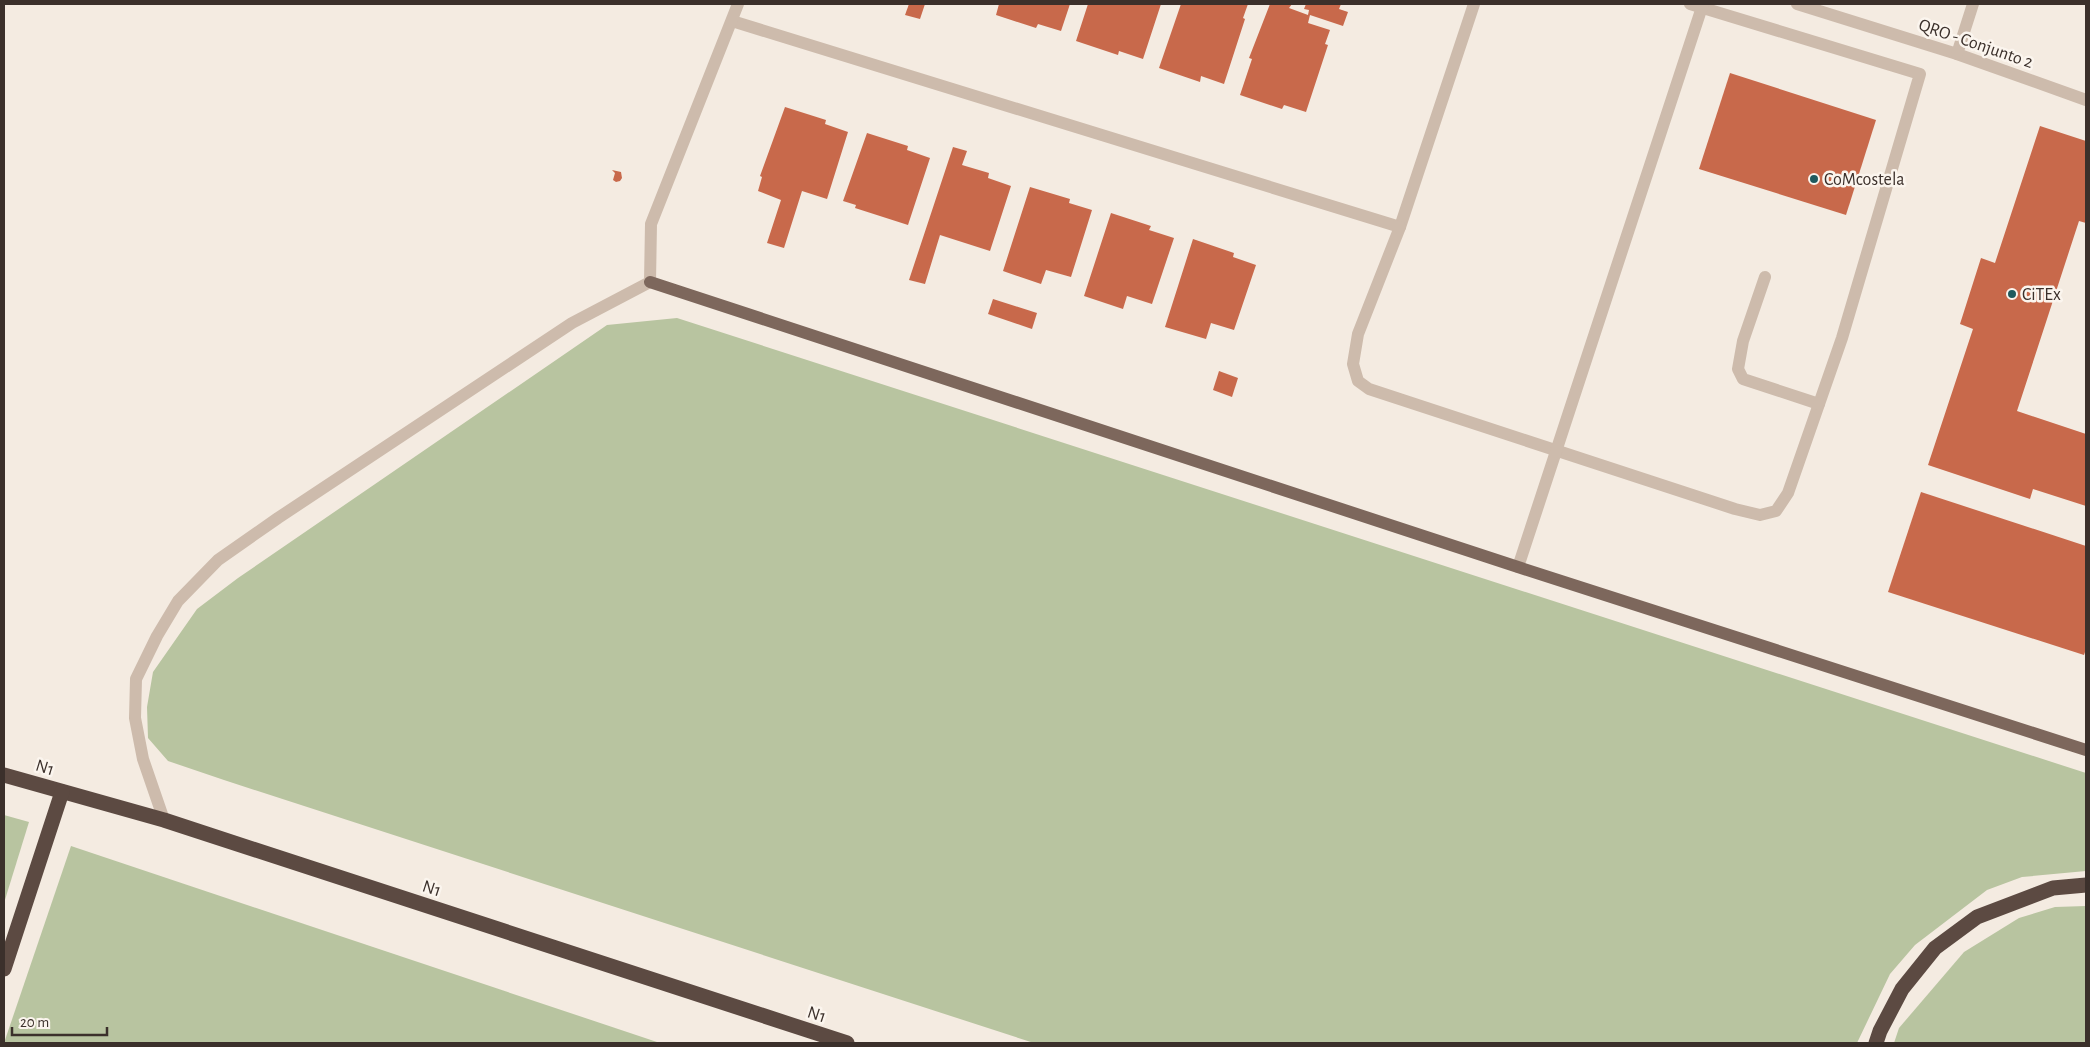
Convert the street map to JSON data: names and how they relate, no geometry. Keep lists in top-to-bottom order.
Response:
{
  "streets": {
    "highway": ["N1"],
    "street": ["QRO - Conjunto 2"]
  },
  "places": ["CoMcostela", "CiTEx"],
  "scale_bar": "20 m"
}
